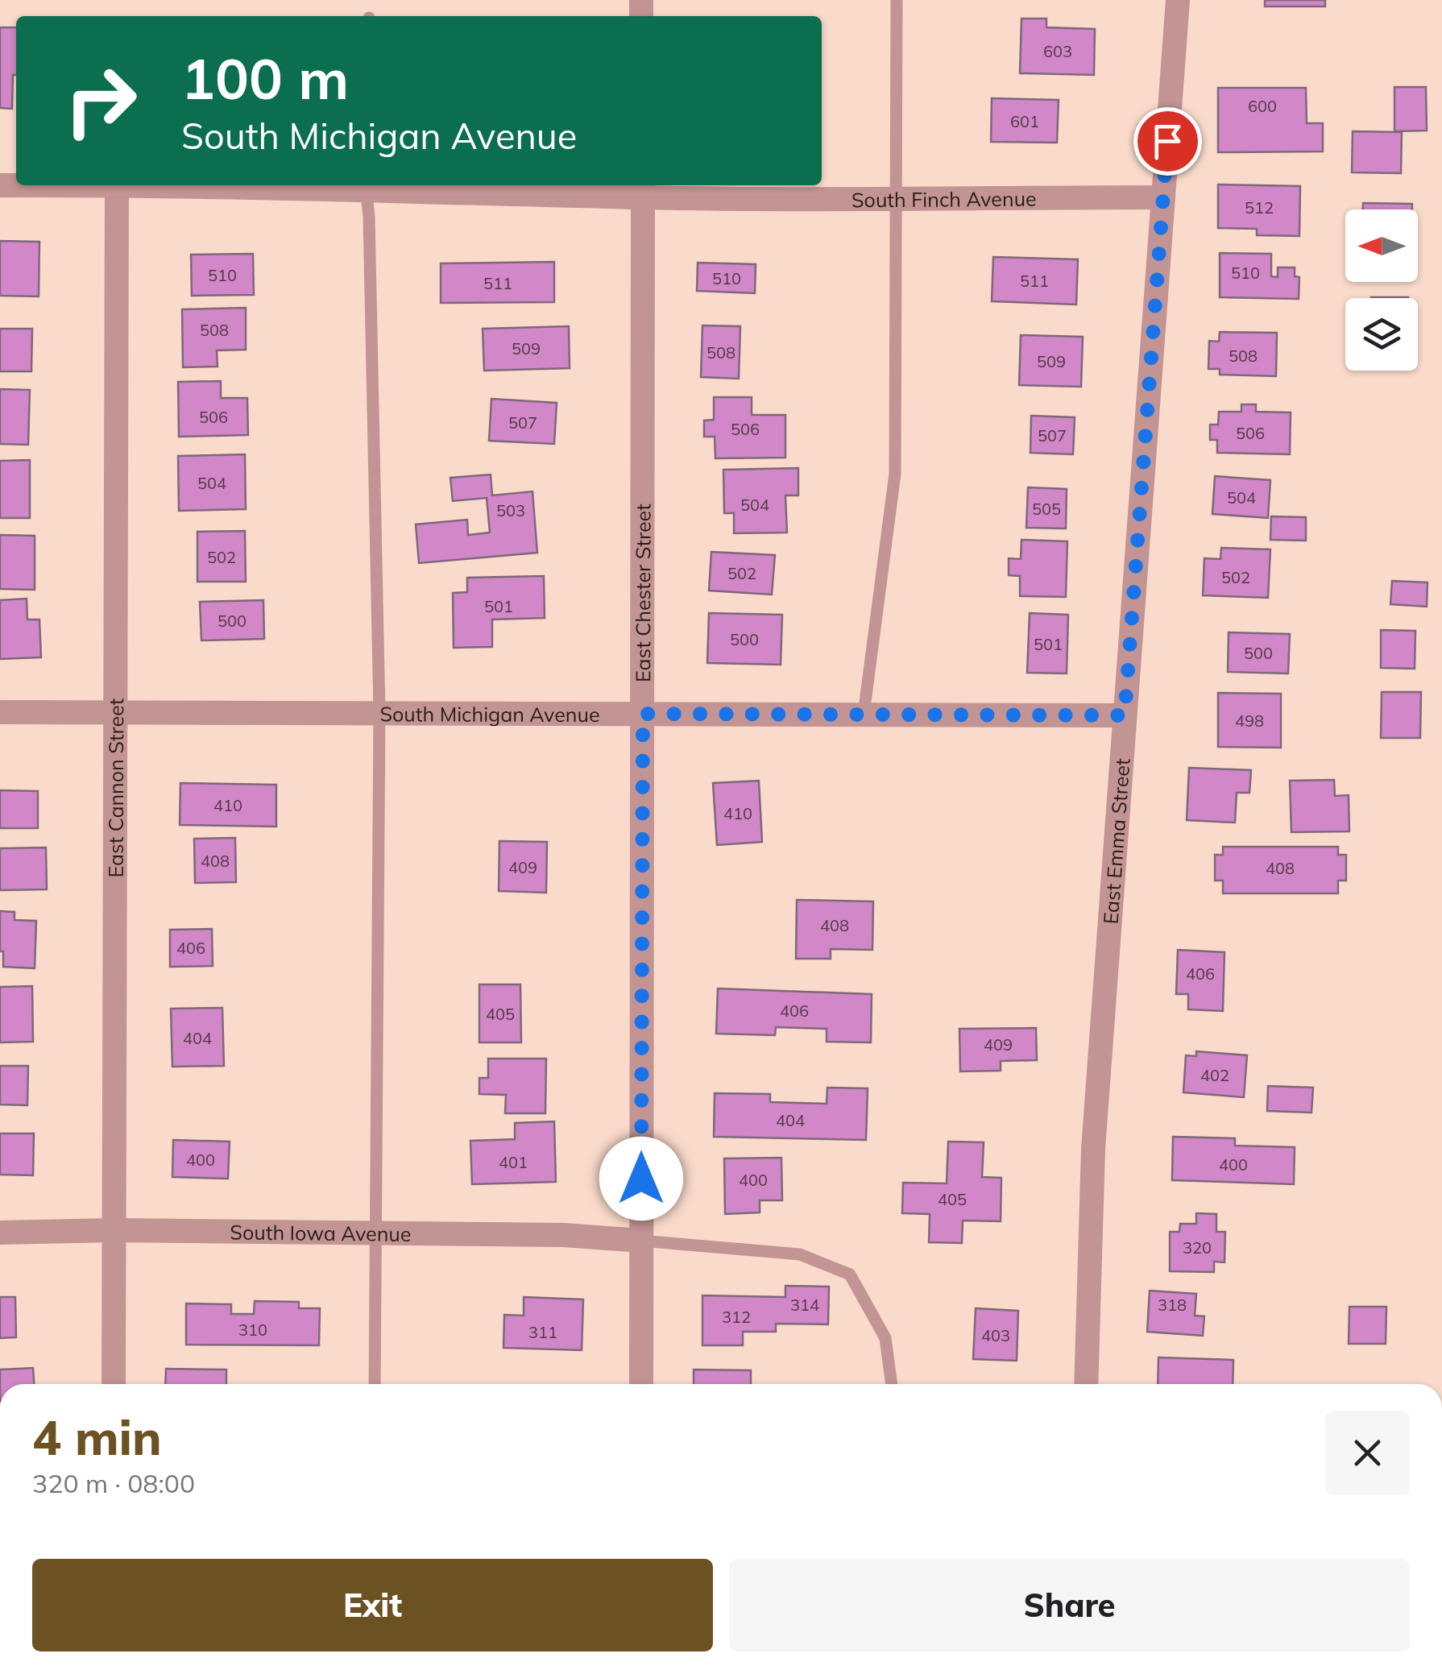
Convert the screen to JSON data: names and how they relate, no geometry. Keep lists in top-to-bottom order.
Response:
{
  "streets": {
    "street": [
      "South Finch Avenue",
      "East Chester Street",
      "South Michigan Avenue",
      "East Cannon Street",
      "East Emma Street",
      "South Iowa Avenue"
    ]
  },
  "crossings": [
    ["South Finch Avenue", "East Chester Street"],
    ["South Finch Avenue", "East Cannon Street"],
    ["South Finch Avenue", "East Emma Street"],
    ["East Chester Street", "South Michigan Avenue"],
    ["East Chester Street", "South Iowa Avenue"],
    ["South Michigan Avenue", "East Cannon Street"],
    ["South Michigan Avenue", "East Emma Street"],
    ["East Cannon Street", "South Iowa Avenue"]
  ],
  "house_numbers": [
    "603",
    "600",
    "601",
    "512",
    "510",
    "510",
    "510",
    "511",
    "511",
    "508",
    "509",
    "508",
    "508",
    "509",
    "506",
    "507",
    "506",
    "506",
    "507",
    "504",
    "504",
    "504",
    "505",
    "503",
    "502",
    "502",
    "502",
    "501",
    "500",
    "500",
    "501",
    "500",
    "498",
    "410",
    "410",
    "408",
    "409",
    "408",
    "408",
    "406",
    "406",
    "406",
    "405",
    "404",
    "409",
    "402",
    "404",
    "400",
    "401",
    "400",
    "400",
    "405",
    "320",
    "314",
    "318",
    "312",
    "310",
    "311",
    "403"
  ],
  "north": "left",
  "page": {
    "turn": ["100 m", "South Michigan Avenue"],
    "heading": ["4 min", "320 m · 08:00"],
    "buttons": ["Exit", "Share"]
  }
}
